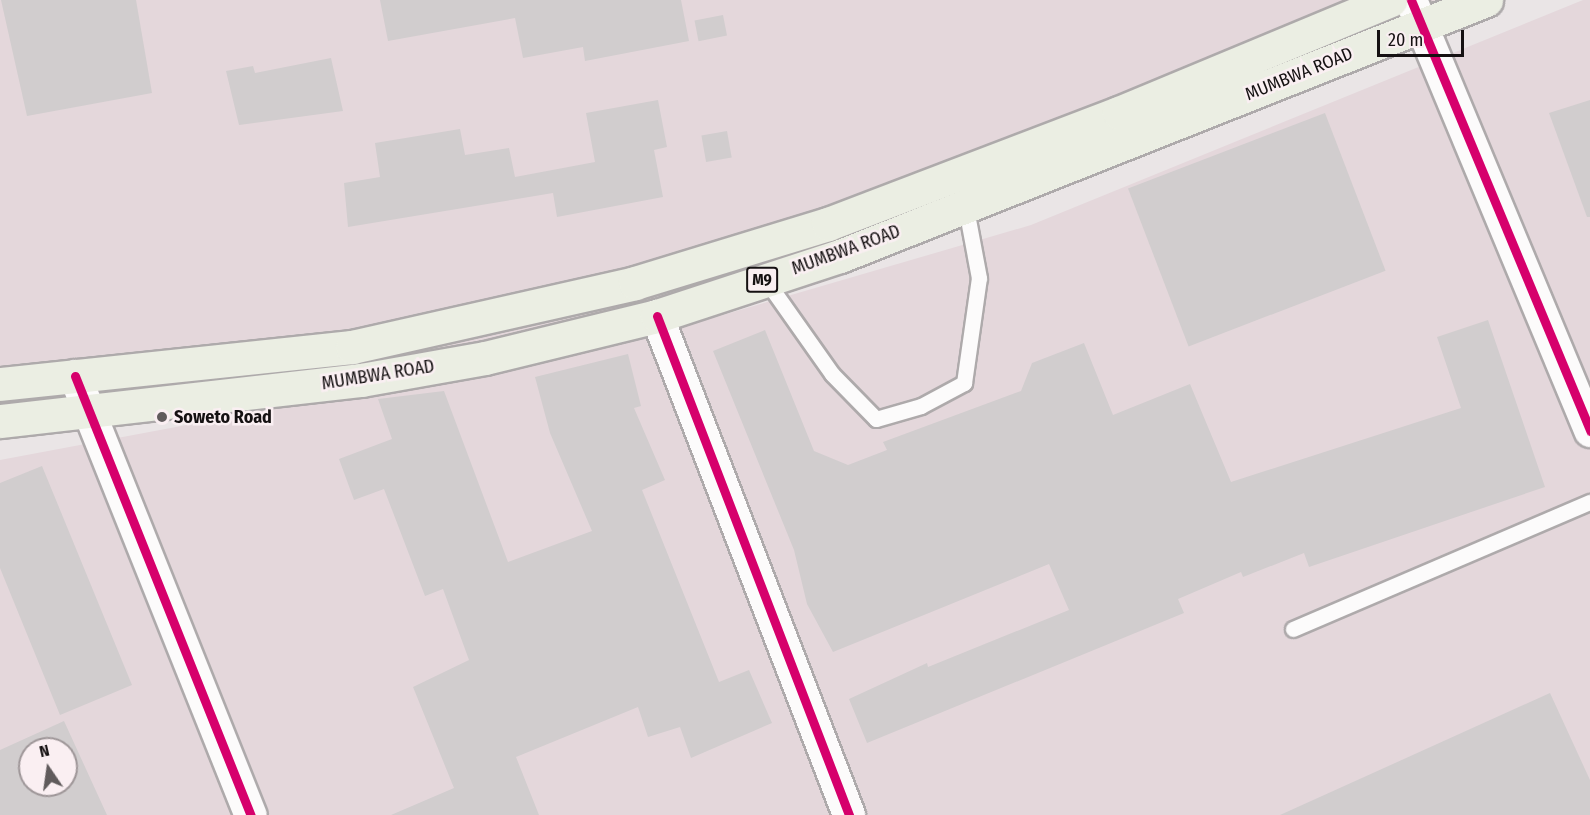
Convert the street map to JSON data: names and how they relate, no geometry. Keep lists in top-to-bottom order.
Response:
{
  "streets": {
    "main road": ["MUMBWA ROAD", "M9"]
  },
  "places": ["Soweto Road"],
  "scale_bar": "20 m",
  "north": "top"
}
